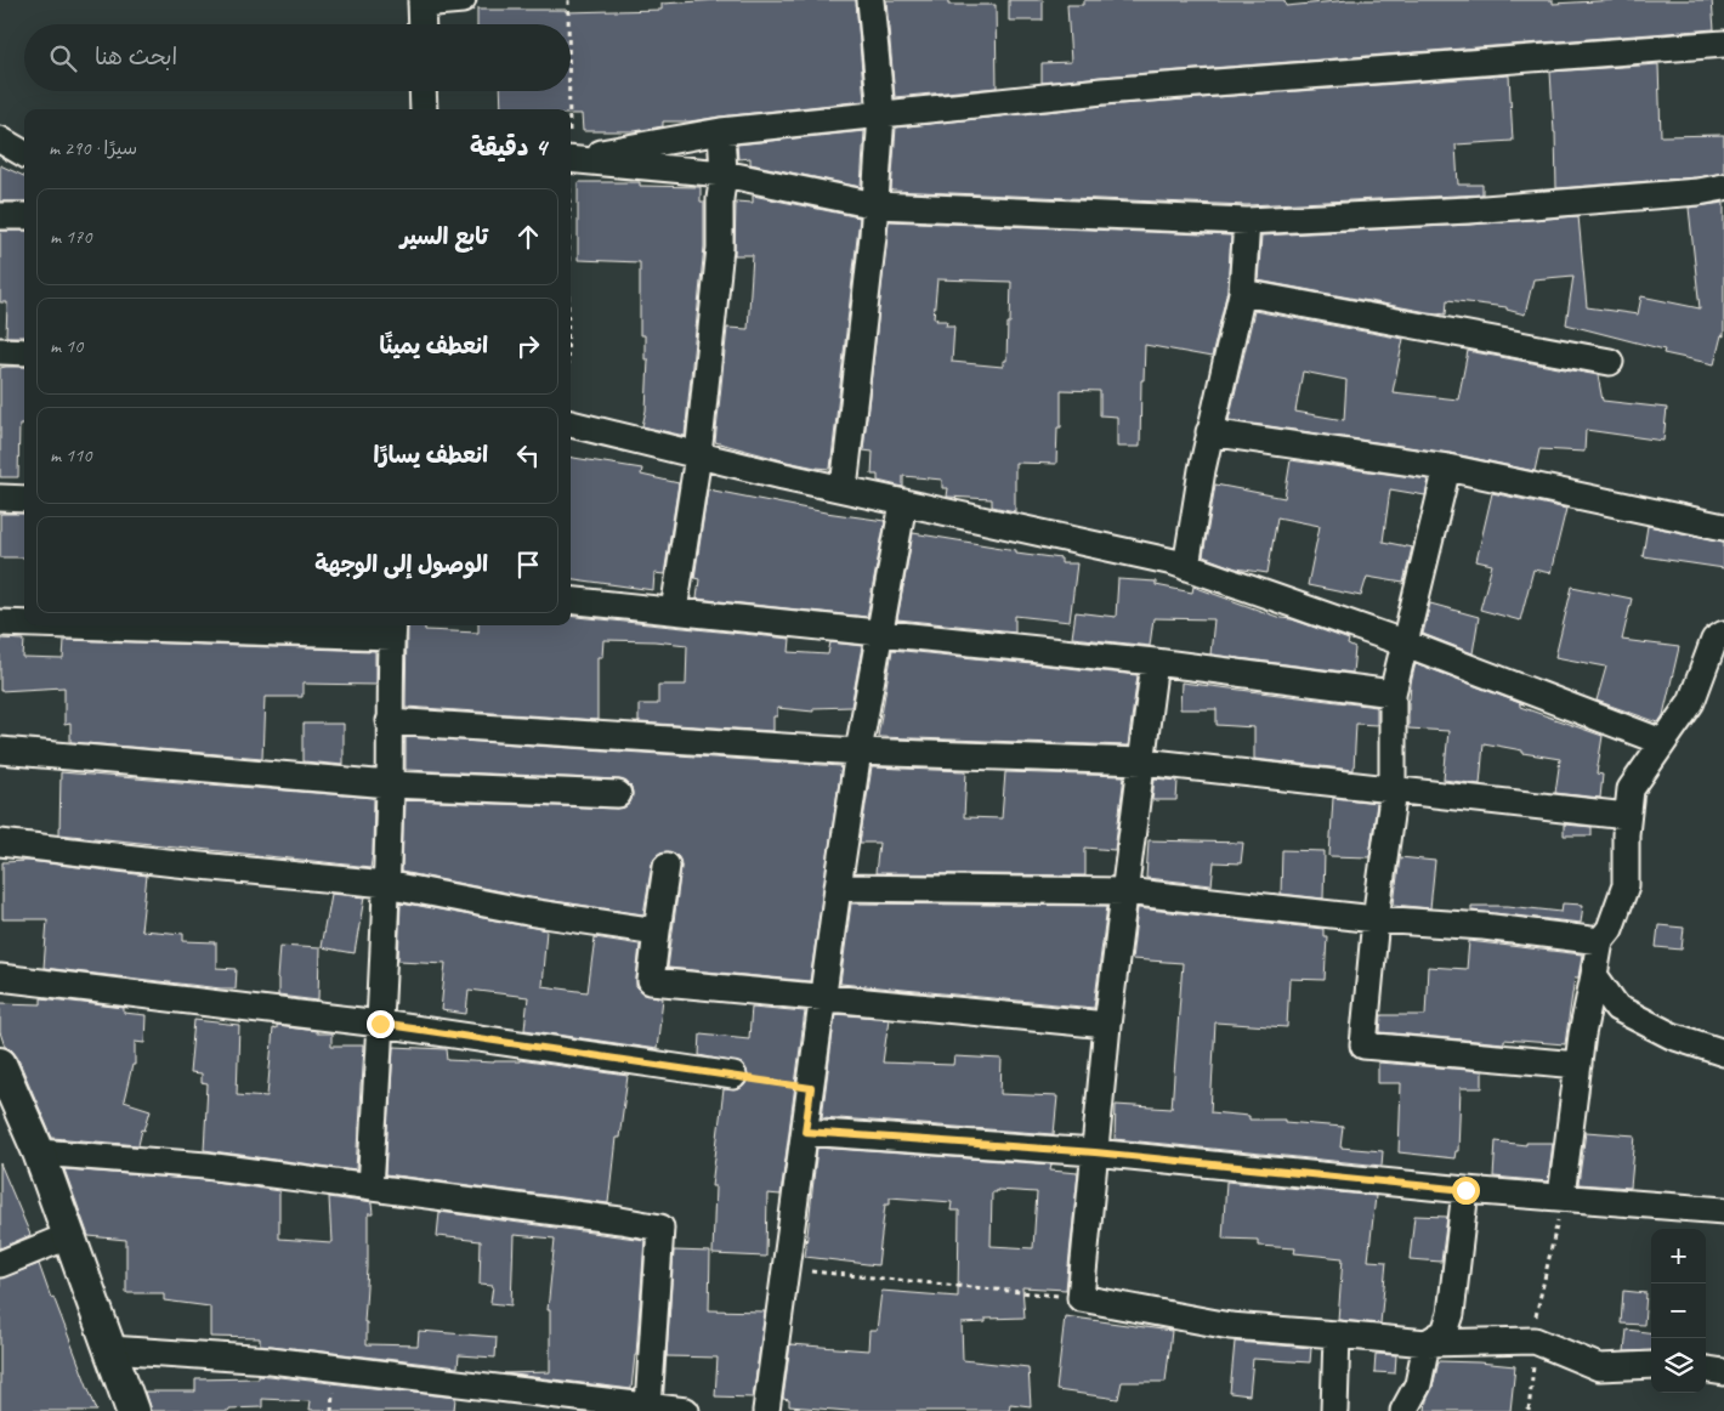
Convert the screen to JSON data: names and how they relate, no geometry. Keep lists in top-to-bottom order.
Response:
{
  "page": {
    "search": "ابحث هنا",
    "heading": ["4 دقيقة", "سيرًا · 290 m"],
    "list": [
      ["تابع السير", "170 m"],
      ["انعطف يمينًا", "10 m"],
      ["انعطف يسارًا", "110 m"],
      "الوصول إلى الوجهة"
    ],
    "map_buttons": ["+", "−"]
  }
}
